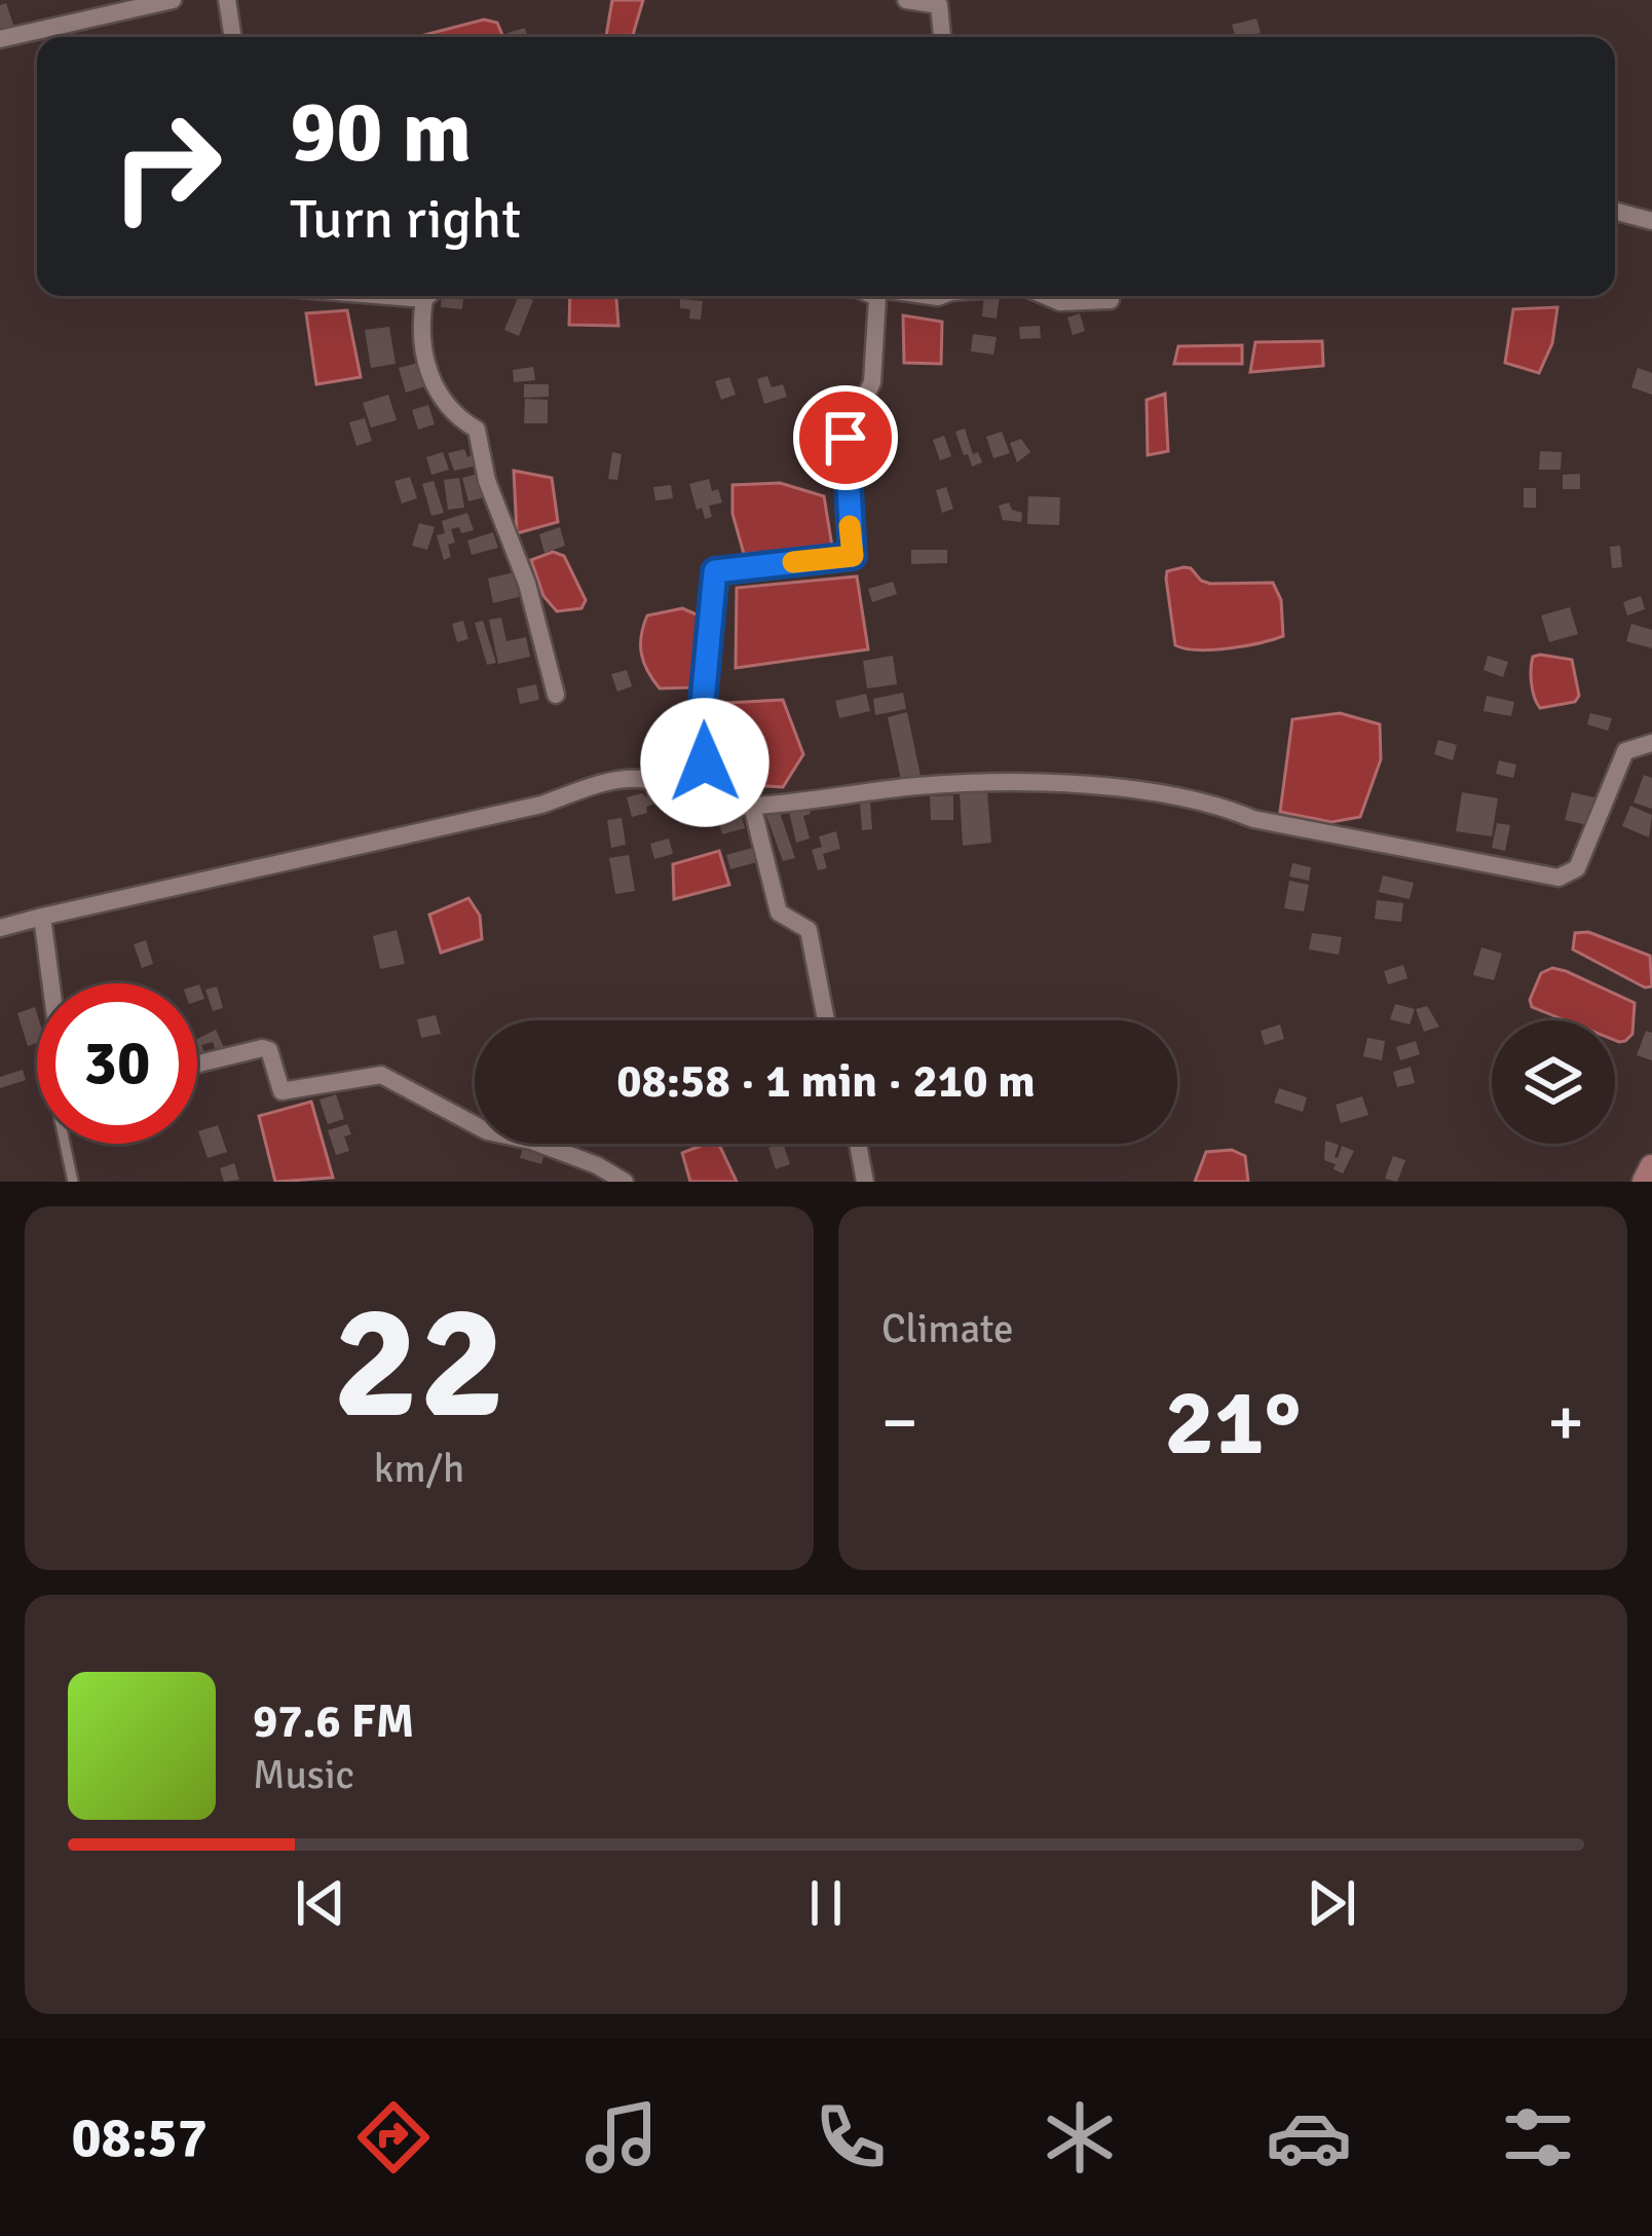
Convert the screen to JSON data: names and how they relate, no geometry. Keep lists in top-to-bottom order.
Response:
{
  "page": {
    "turn": ["90 m", "Turn right"],
    "limit": "30",
    "trip": "08:58 · 1 min · 210 m",
    "tile": [
      ["22", "km/h"],
      "Climate"
    ],
    "heat": ["−", "21°", "+"],
    "song": ["97.6 FM", "Music"],
    "tabs": "08:57"
  }
}
